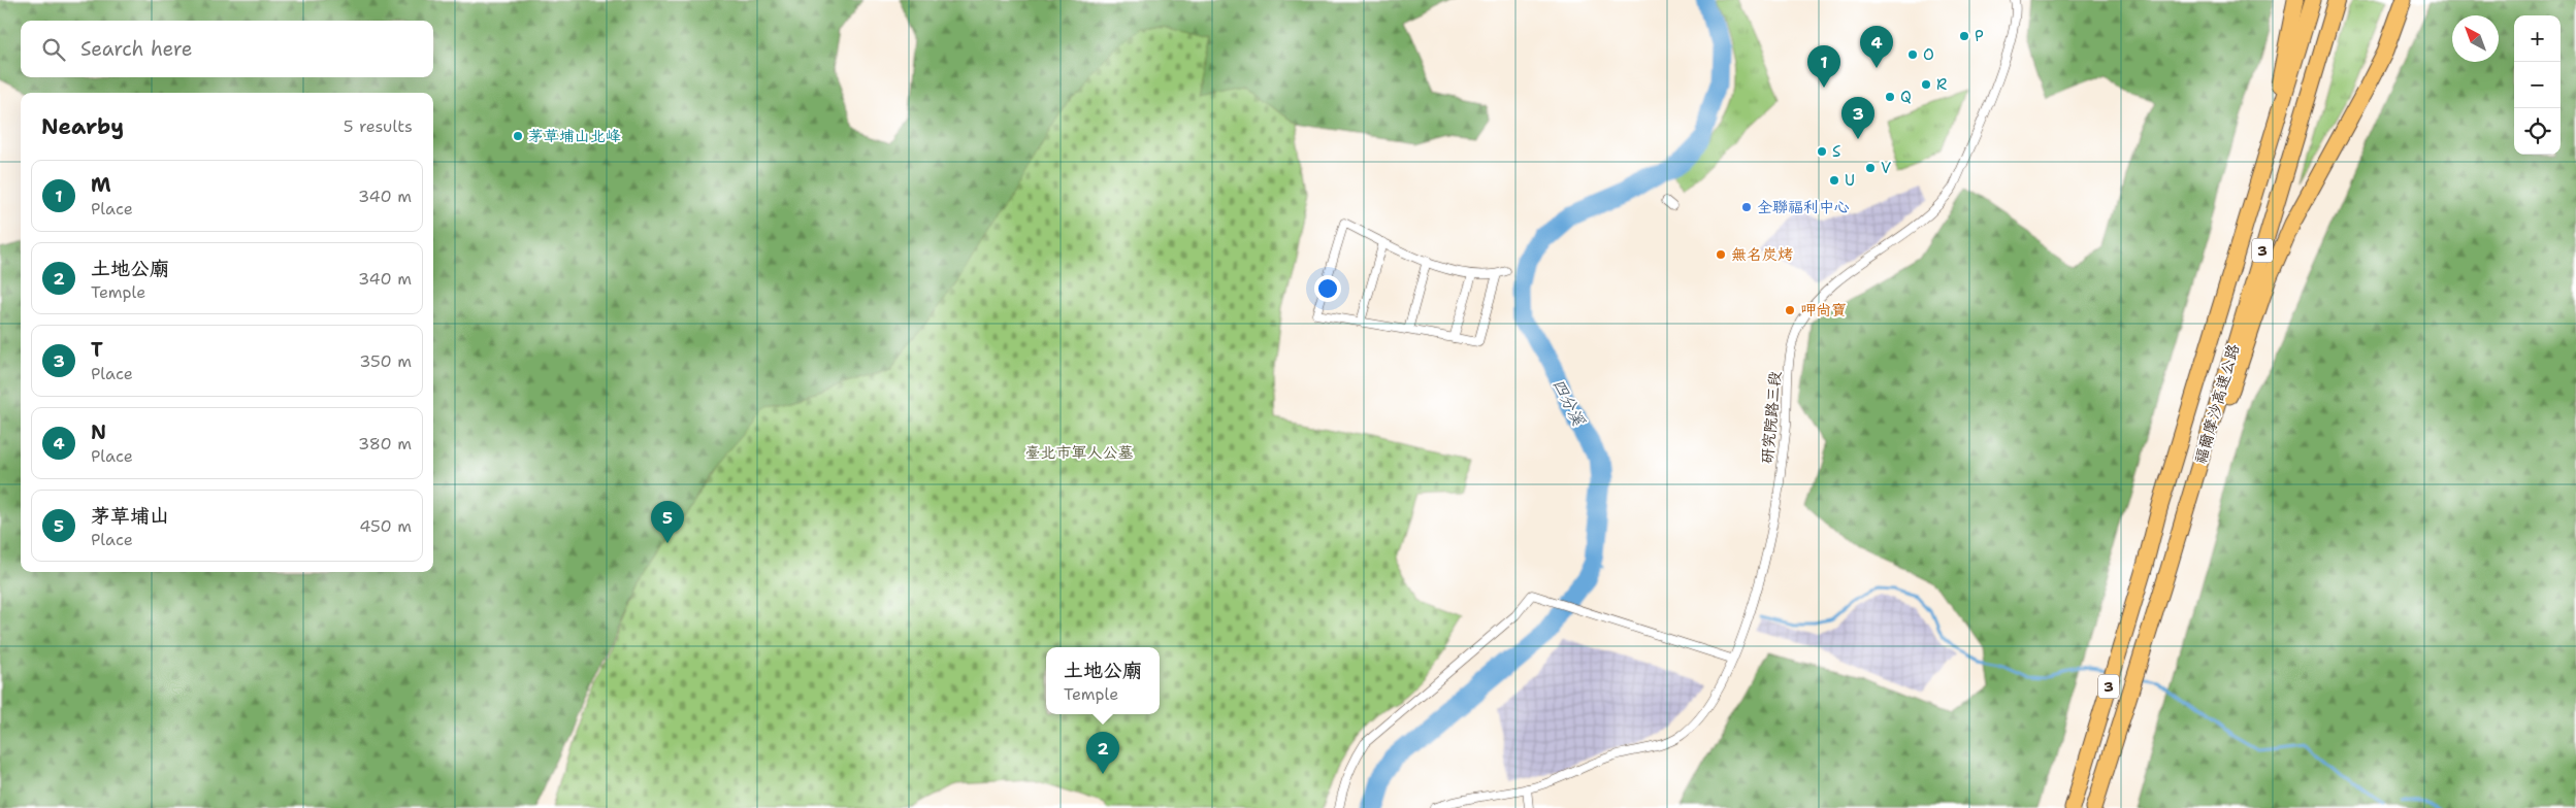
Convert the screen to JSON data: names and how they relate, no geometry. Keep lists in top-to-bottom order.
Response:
{
  "streets": {
    "highway": ["3", "福爾摩沙高速公路"],
    "street": ["研究院路三段"]
  },
  "water": ["四分溪"],
  "parks": ["臺北市軍人公墓"],
  "places": [
    "P",
    "O",
    "R",
    "Q",
    "茅草埔山北峰",
    "S",
    "V",
    "U",
    "全聯福利中心",
    "無名炭烤",
    "呷尚寶"
  ],
  "north": "top left",
  "page": {
    "map_buttons": ["+", "−"],
    "search": "Search here",
    "pins": [
      "4",
      "1",
      "3",
      "5",
      "2"
    ],
    "heading": ["Nearby", "5 results"],
    "list": [
      {
        "mark": "1",
        "name": "M",
        "note": "Place",
        "value": "340 m"
      },
      {
        "mark": "2",
        "name": "土地公廟",
        "note": "Temple",
        "value": "340 m"
      },
      {
        "mark": "3",
        "name": "T",
        "note": "Place",
        "value": "350 m"
      },
      {
        "mark": "4",
        "name": "N",
        "note": "Place",
        "value": "380 m"
      },
      {
        "mark": "5",
        "name": "茅草埔山",
        "note": "Place",
        "value": "450 m"
      }
    ],
    "popup": ["土地公廟", "Temple"]
  }
}
